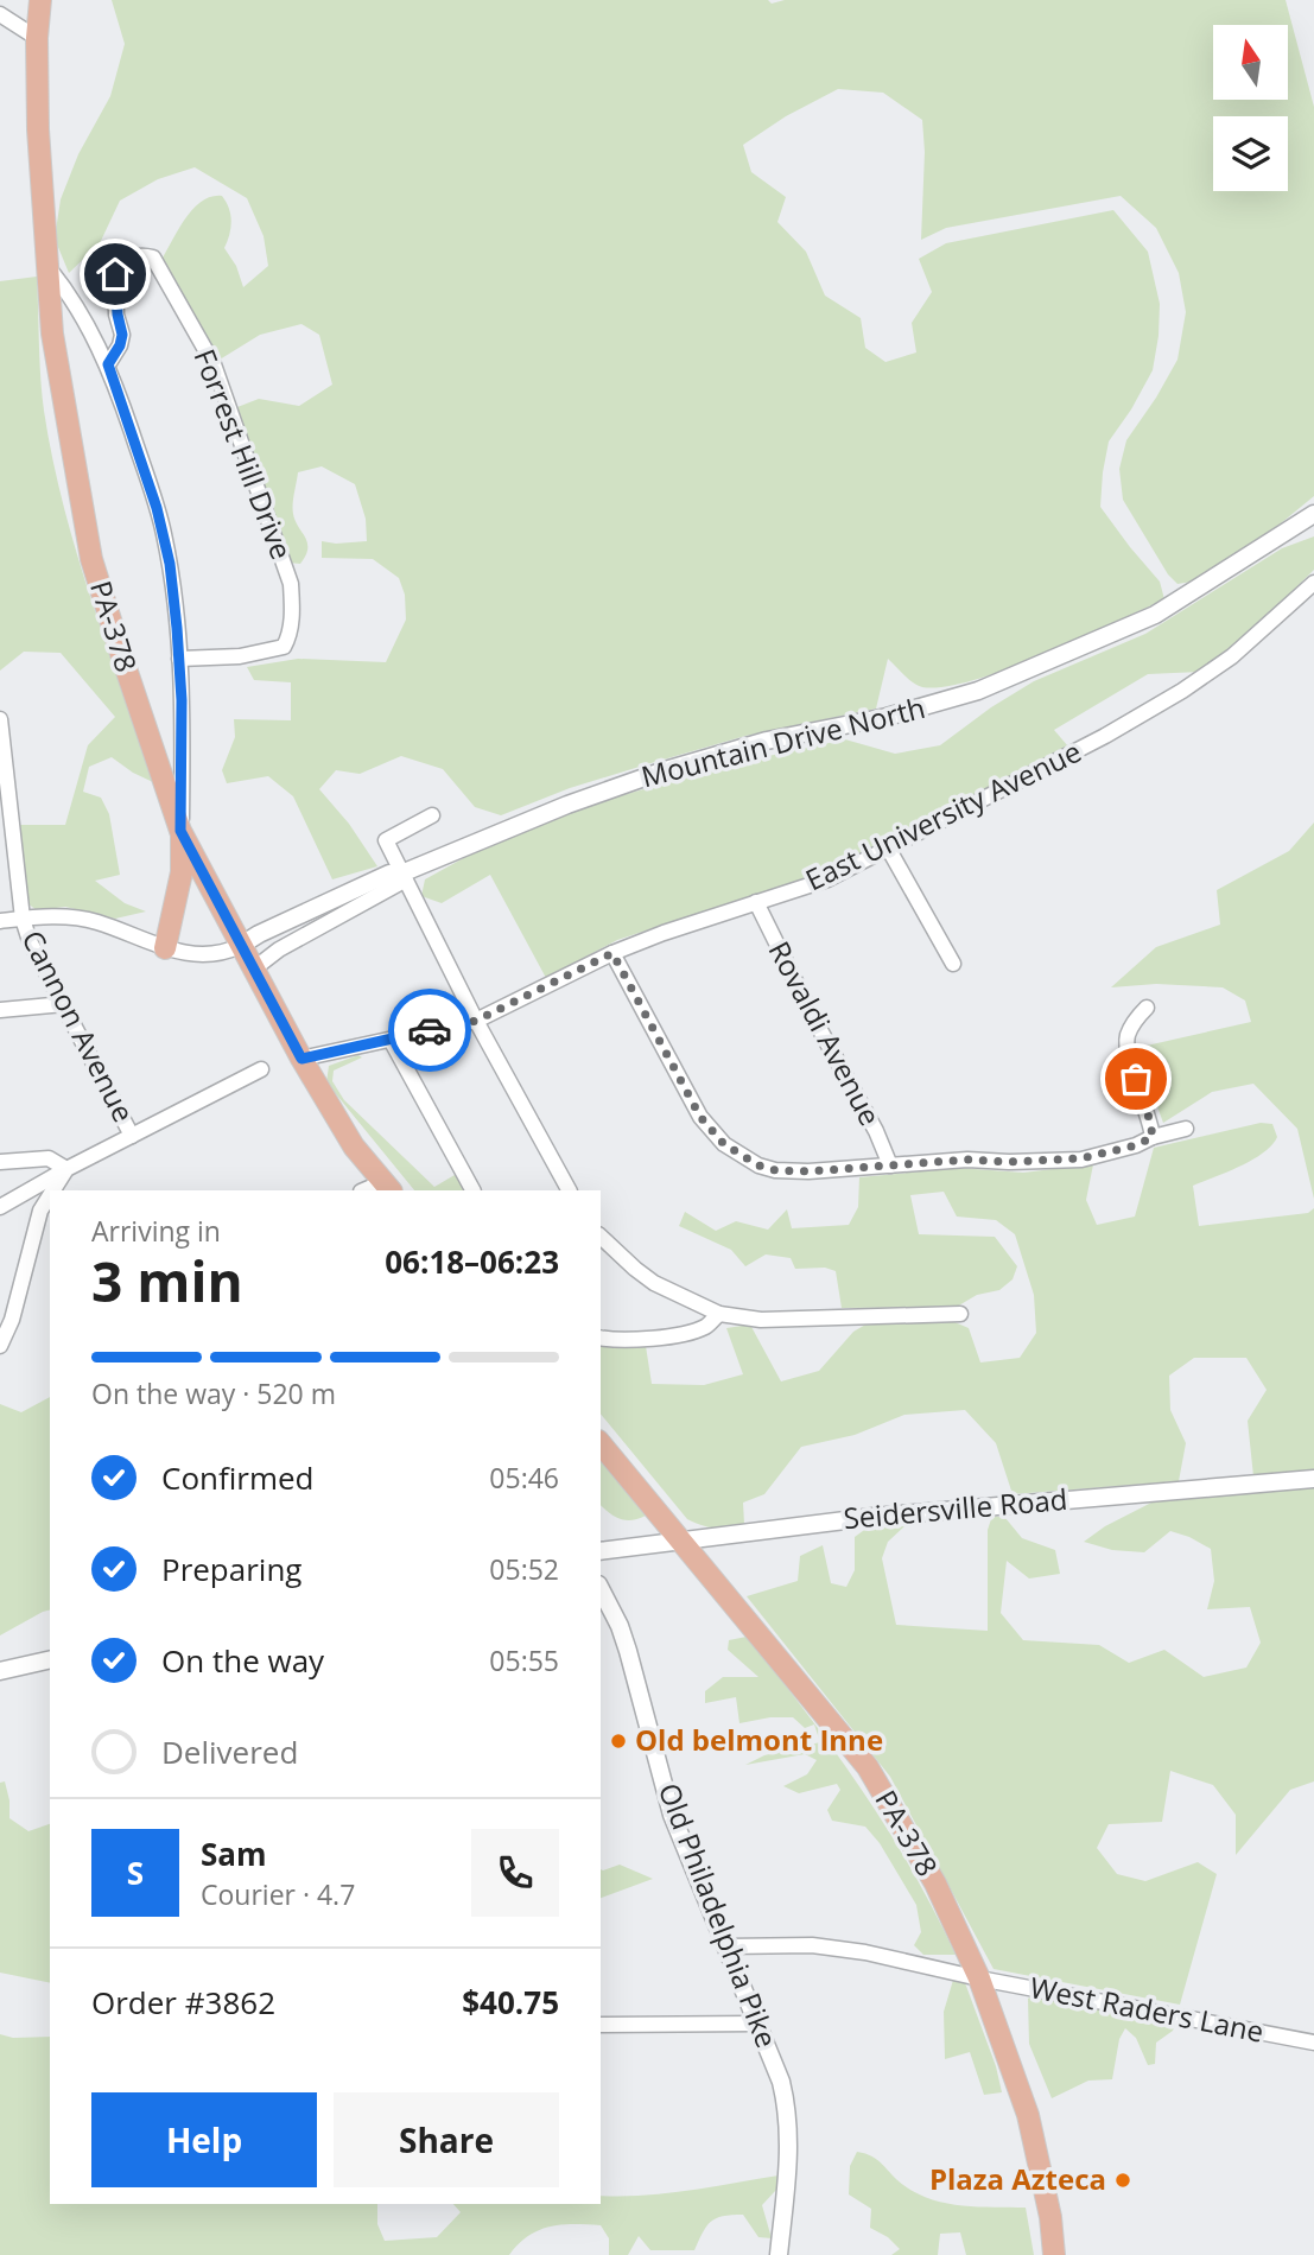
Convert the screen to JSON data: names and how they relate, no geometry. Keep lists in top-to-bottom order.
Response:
{
  "streets": {
    "main road": ["PA-378"],
    "street": [
      "Forrest Hill Drive",
      "Mountain Drive North",
      "East University Avenue",
      "Cannon Avenue",
      "Rovaldi Avenue",
      "Seidersville Road",
      "Old Philadelphia Pike",
      "West Raders Lane"
    ]
  },
  "crossings": [
    ["PA-378", "Mountain Drive North"],
    ["PA-378", "East University Avenue"],
    ["PA-378", "Seidersville Road"],
    ["PA-378", "West Raders Lane"],
    ["East University Avenue", "Rovaldi Avenue"],
    ["Old Philadelphia Pike", "West Raders Lane"]
  ],
  "places": ["Old belmont Inne", "Plaza Azteca"],
  "north": "top",
  "page": {
    "heading": ["3 min", "Arriving in", "06:18–06:23"],
    "panel": [
      "Sam",
      "Courier · 4.7",
      "Order #3862",
      "$40.75"
    ],
    "bar": "On the way · 520 m",
    "list": [
      ["Confirmed", "05:46"],
      ["Preparing", "05:52"],
      ["On the way", "05:55"],
      "Delivered"
    ],
    "round": "S",
    "buttons": ["Help", "Share"]
  }
}
